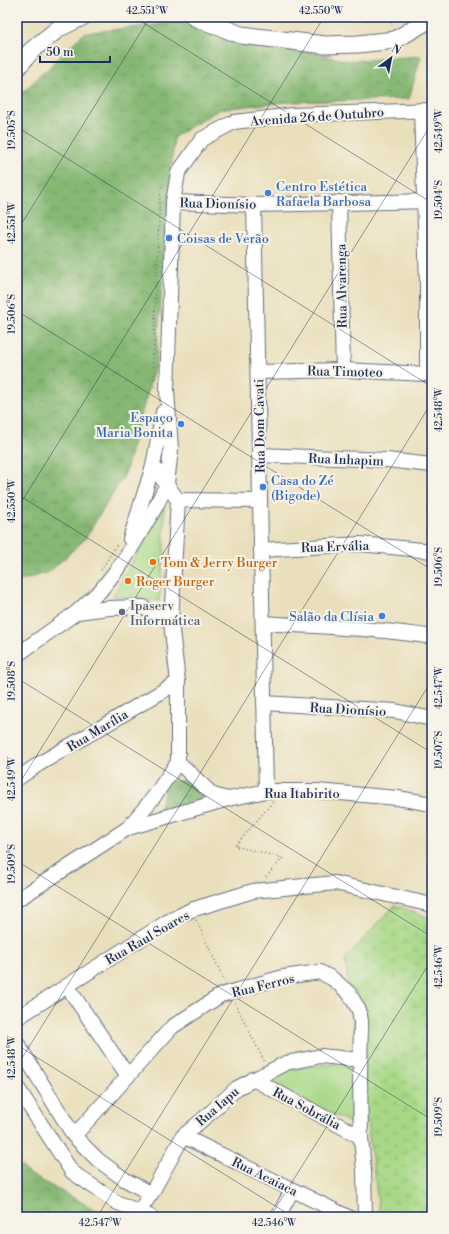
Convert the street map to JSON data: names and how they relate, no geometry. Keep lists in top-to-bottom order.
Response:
{
  "streets": {
    "street": [
      "Avenida 26 de Outubro",
      "Rua Dionísio",
      "Rua Alvarenga",
      "Rua Timoteo",
      "Rua Dom Cavati",
      "Rua Inhapim",
      "Rua Ervália",
      "Rua Marília",
      "Rua Itabirito",
      "Rua Raul Soares",
      "Rua Ferros",
      "Rua Iapu",
      "Rua Sobrália",
      "Rua Acaiaca"
    ]
  },
  "crossings": [
    ["Avenida 26 de Outubro", "Rua Dionísio"],
    ["Rua Dionísio", "Rua Alvarenga"],
    ["Rua Dionísio", "Rua Dom Cavati"],
    ["Rua Alvarenga", "Rua Timoteo"],
    ["Rua Timoteo", "Rua Dom Cavati"],
    ["Rua Dom Cavati", "Rua Inhapim"],
    ["Rua Dom Cavati", "Rua Ervália"],
    ["Rua Dom Cavati", "Rua Itabirito"],
    ["Rua Ferros", "Rua Iapu"],
    ["Rua Ferros", "Rua Sobrália"],
    ["Rua Iapu", "Rua Sobrália"],
    ["Rua Iapu", "Rua Acaiaca"]
  ],
  "places": [
    "Centro Estética Rafaela Barbosa",
    "Coisas de Verão",
    "Espaço Maria Bonita",
    "Casa do Zé (Bigode)",
    "Tom & Jerry Burger",
    "Roger Burger",
    "Ipaserv Informática",
    "Salão da Clísia"
  ],
  "scale_bar": "50 m",
  "north": "top right",
  "coordinates": [
    "42.551°W",
    "42.550°W",
    "19.505°S",
    "42.549°W",
    "19.504°S",
    "19.506°S",
    "42.548°W",
    "19.508°S",
    "42.547°W",
    "19.507°S",
    "19.509°S",
    "42.546°W"
  ]
}
